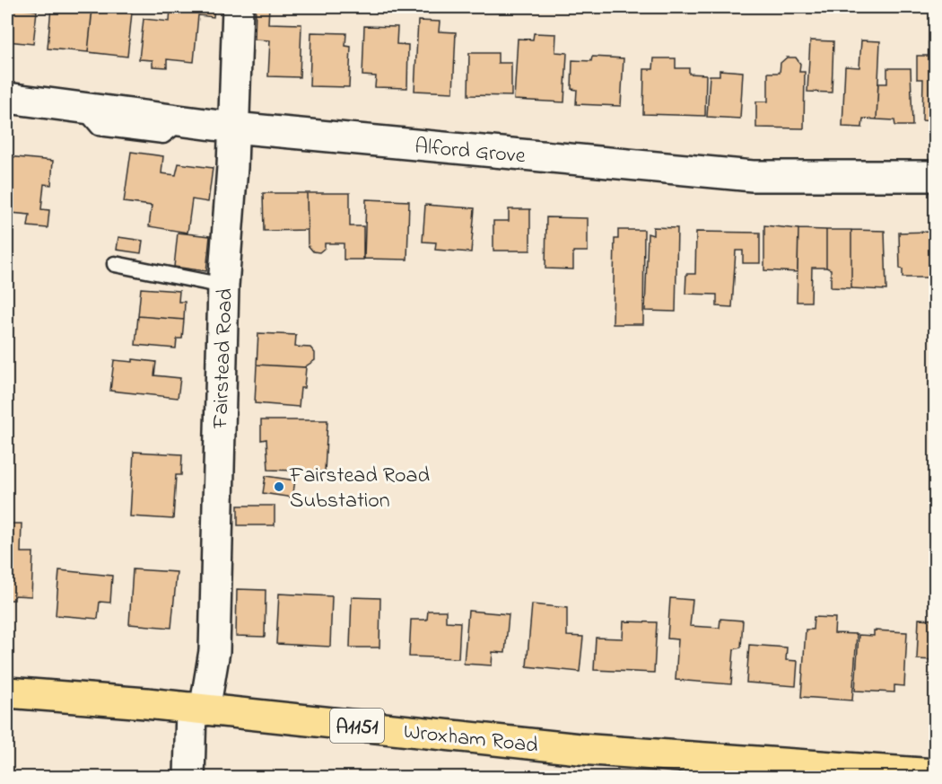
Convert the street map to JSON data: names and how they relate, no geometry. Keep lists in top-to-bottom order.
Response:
{
  "streets": {
    "main road": ["A1151", "Wroxham Road"],
    "street": ["Alford Grove", "Fairstead Road"]
  },
  "crossings": [
    ["Alford Grove", "Fairstead Road"],
    ["Fairstead Road", "Wroxham Road"]
  ],
  "places": ["Fairstead Road Substation"]
}
